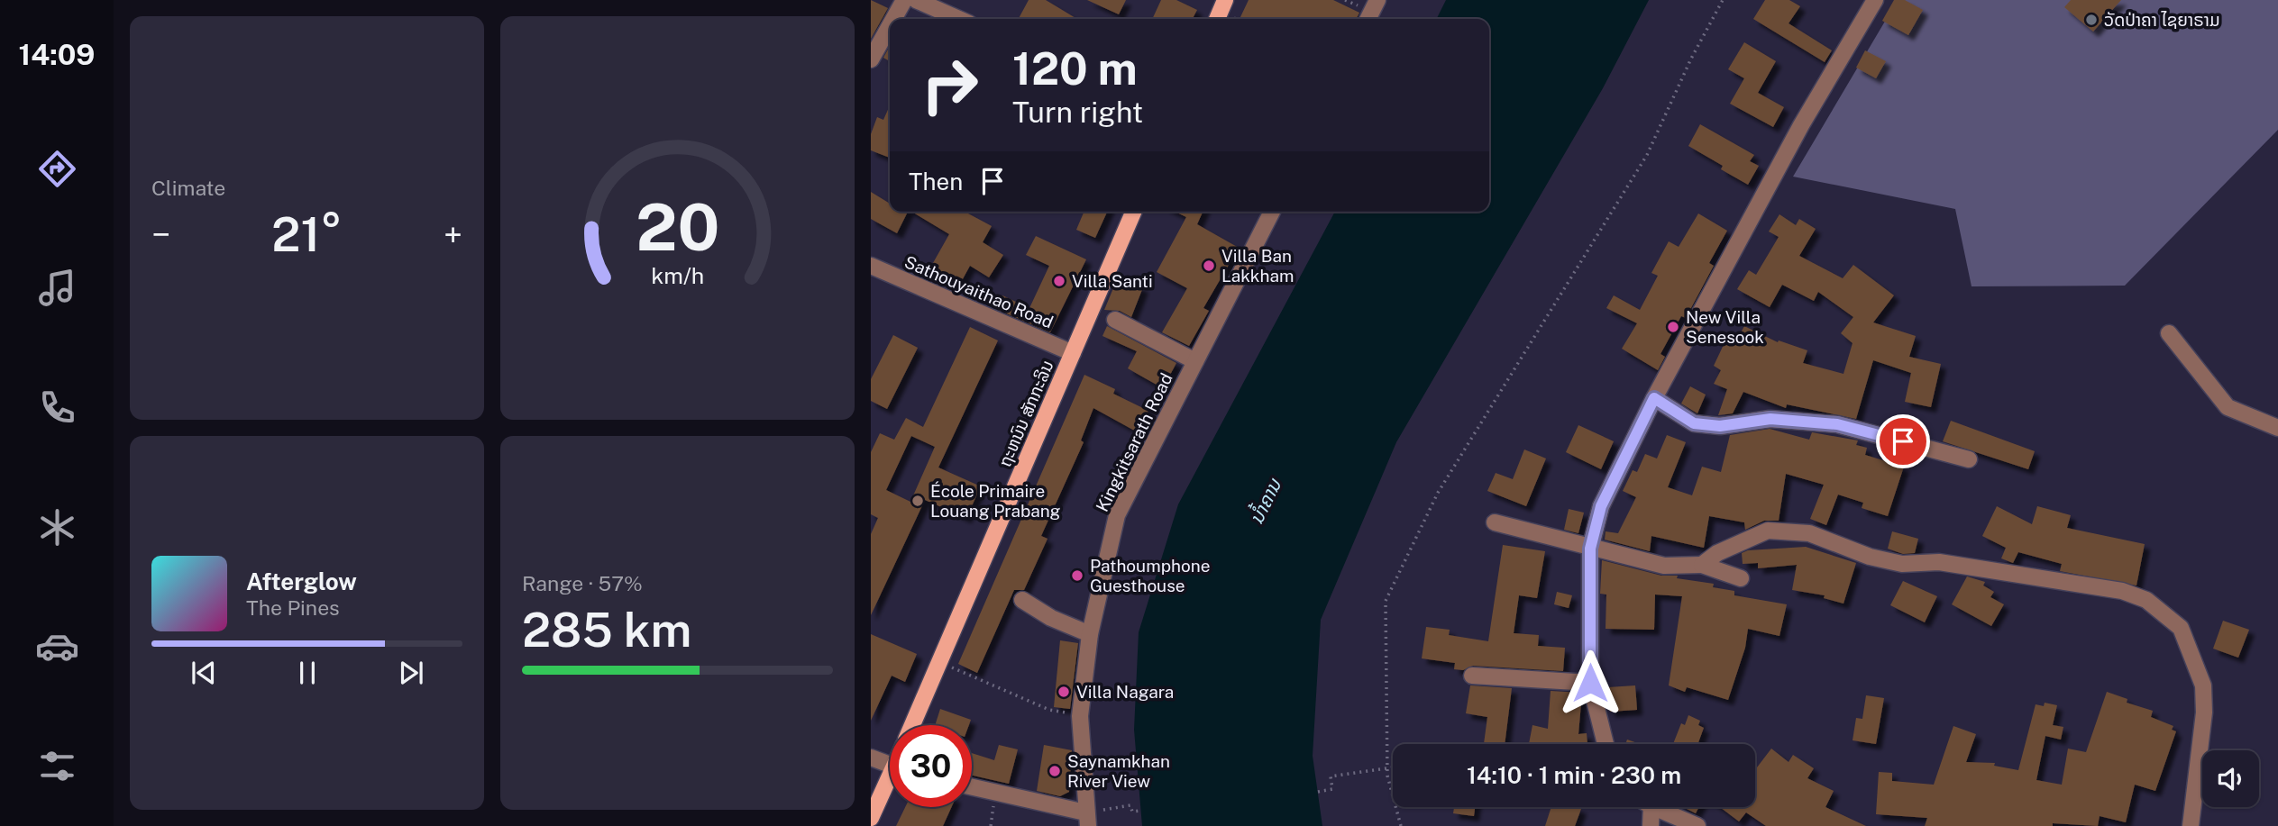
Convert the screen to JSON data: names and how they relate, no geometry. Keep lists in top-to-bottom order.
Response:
{
  "streets": {
    "main road": ["ຖະຫນົນ ສັກກະລິນ"],
    "street": ["Sathouyaithao Road", "Kingkitsarath Road"]
  },
  "crossings": [
    ["Sathouyaithao Road", "ຖະຫນົນ ສັກກະລິນ"]
  ],
  "water": ["ນ້ຳຄານ"],
  "places": [
    "ວັດປ່າຄາ ໄຊຍາຣາມ",
    "Villa Ban Lakkham",
    "Villa Santi",
    "New Villa Senesook",
    "École Primaire Louang Prabang",
    "Pathoumphone Guesthouse",
    "Villa Nagara",
    "Saynamkhan River View"
  ],
  "page": {
    "tabs": "14:09",
    "tile": [
      "Climate",
      ["Range · 57%", "285 km"]
    ],
    "turn": ["120 m", "Turn right"],
    "then": "Then",
    "heat": ["−", "21°", "+"],
    "song": ["Afterglow", "The Pines"],
    "limit": "30",
    "trip": "14:10 · 1 min · 230 m",
    "gauge": ["20", "km/h"]
  }
}
